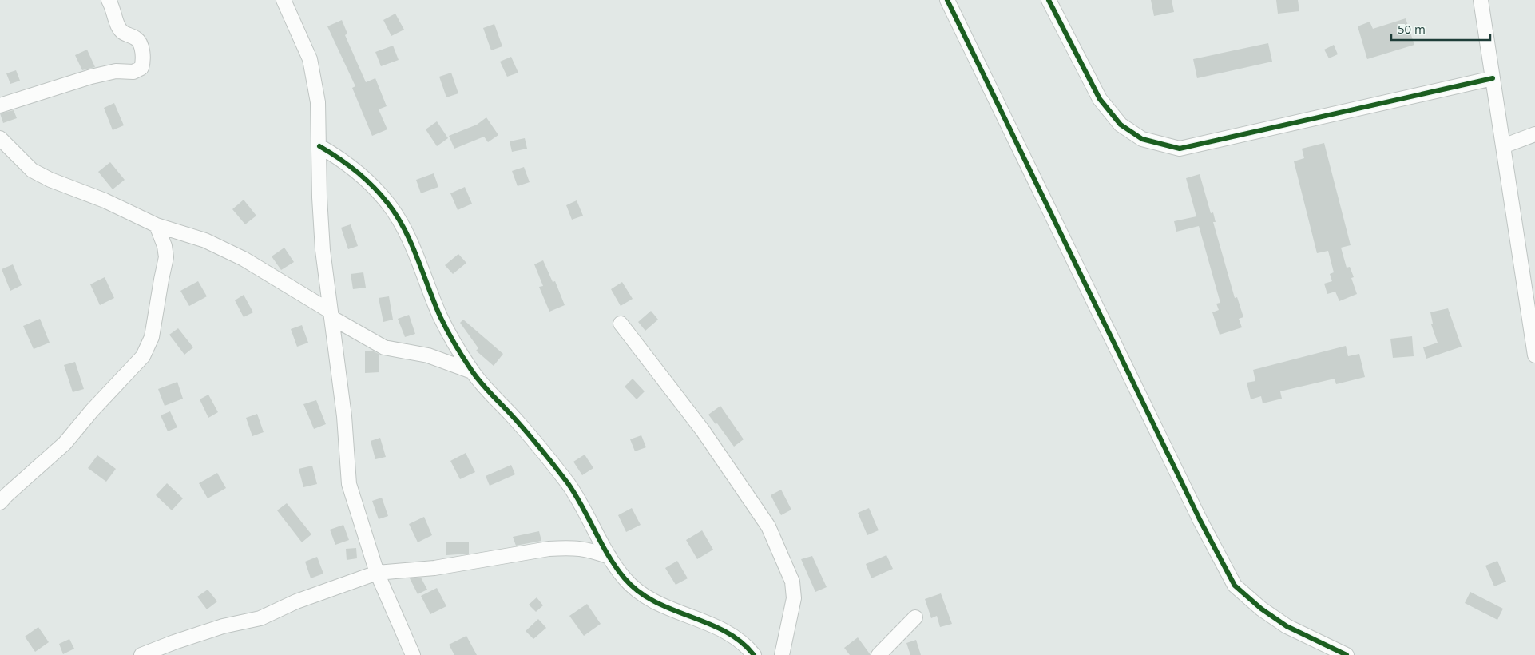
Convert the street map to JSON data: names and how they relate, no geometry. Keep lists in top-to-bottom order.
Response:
{
  "scale_bar": "50 m"
}
